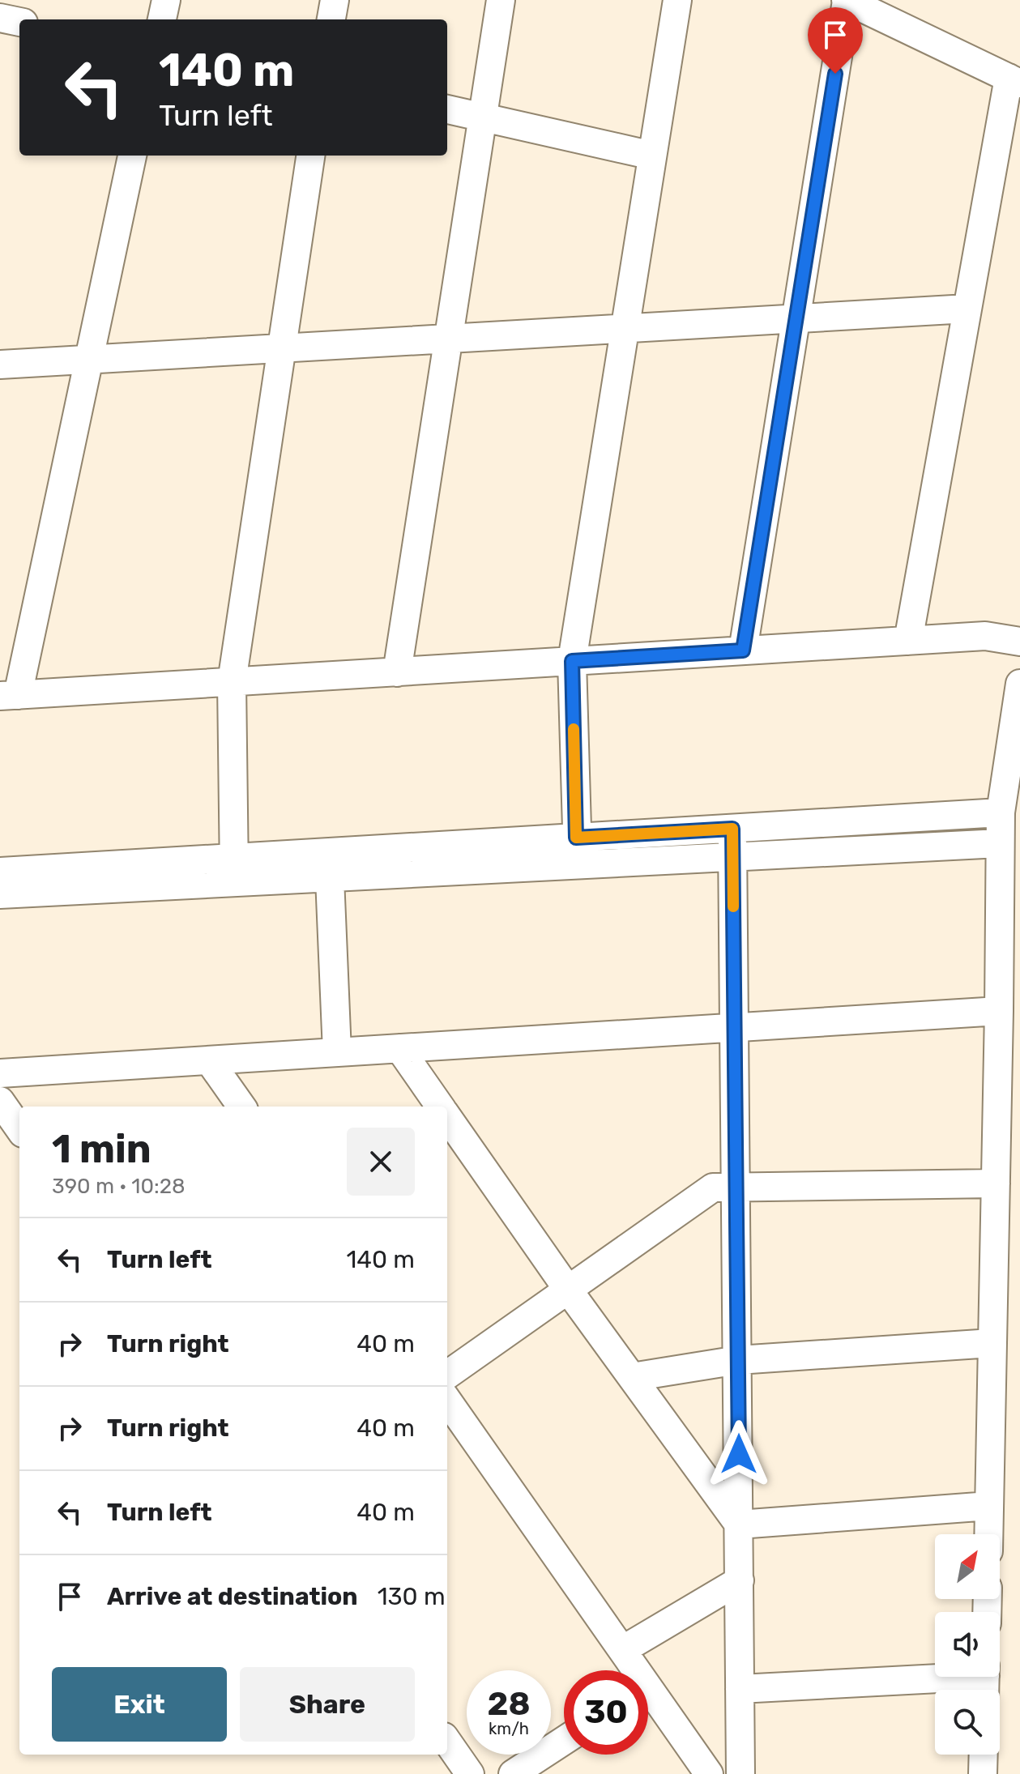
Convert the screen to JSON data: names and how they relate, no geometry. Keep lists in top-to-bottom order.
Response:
{
  "north": "top right",
  "page": {
    "turn": ["140 m", "Turn left"],
    "heading": ["1 min", "390 m · 10:28"],
    "list": [
      {
        "name": "Turn left",
        "value": "140 m"
      },
      {
        "name": "Turn right",
        "value": "40 m"
      },
      {
        "name": "Turn right",
        "value": "40 m"
      },
      {
        "name": "Turn left",
        "value": "40 m"
      },
      {
        "name": "Arrive at destination",
        "value": "130 m"
      }
    ],
    "buttons": ["Exit", "Share"],
    "speed": "28 km/h",
    "limit": "30"
  }
}
